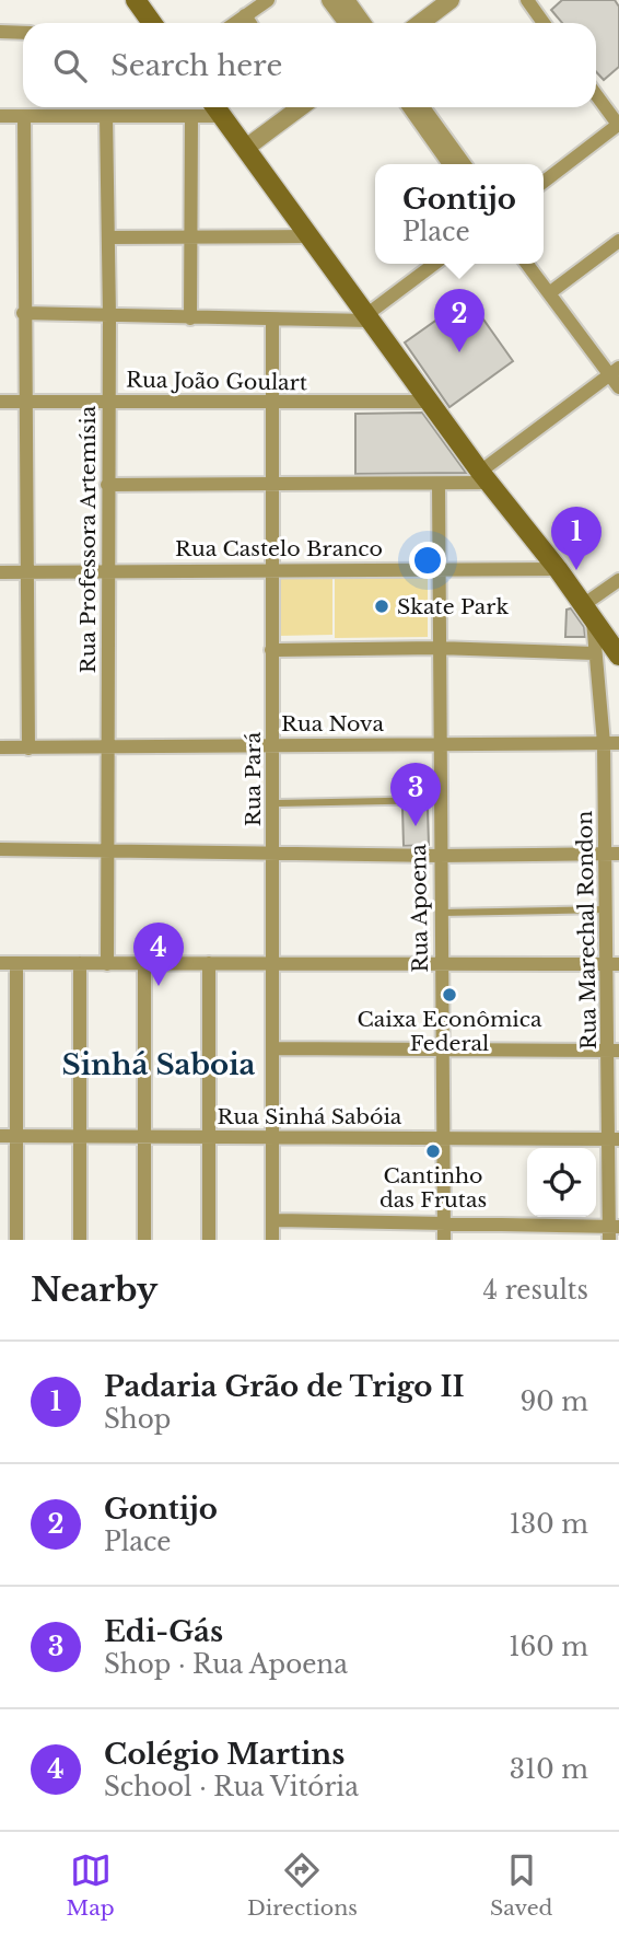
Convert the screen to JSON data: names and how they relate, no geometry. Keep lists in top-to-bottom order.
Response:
{
  "streets": {
    "street": [
      "Rua João Goulart",
      "Rua Professora Artemísia",
      "Rua Castelo Branco",
      "Rua Nova",
      "Rua Pará",
      "Rua Apoena",
      "Rua Marechal Rondon",
      "Rua Sinhá Sabóia"
    ]
  },
  "crossings": [
    ["Rua João Goulart", "Rua Professora Artemísia"],
    ["Rua João Goulart", "Rua Pará"],
    ["Rua Professora Artemísia", "Rua Castelo Branco"],
    ["Rua Professora Artemísia", "Rua Nova"],
    ["Rua Castelo Branco", "Rua Pará"],
    ["Rua Castelo Branco", "Rua Apoena"],
    ["Rua Nova", "Rua Pará"],
    ["Rua Nova", "Rua Apoena"],
    ["Rua Nova", "Rua Marechal Rondon"],
    ["Rua Pará", "Rua Sinhá Sabóia"],
    ["Rua Apoena", "Rua Sinhá Sabóia"],
    ["Rua Marechal Rondon", "Rua Sinhá Sabóia"]
  ],
  "districts": ["Sinhá Saboia"],
  "places": ["Skate Park", "Caixa Econômica Federal", "Cantinho das Frutas"],
  "page": {
    "search": "Search here",
    "popup": ["Gontijo", "Place"],
    "pins": [
      "2",
      "1",
      "3",
      "4"
    ],
    "heading": ["Nearby", "4 results"],
    "list": [
      {
        "mark": "1",
        "name": "Padaria Grão de Trigo II",
        "note": "Shop",
        "value": "90 m"
      },
      {
        "mark": "2",
        "name": "Gontijo",
        "note": "Place",
        "value": "130 m"
      },
      {
        "mark": "3",
        "name": "Edi-Gás",
        "note": "Shop · Rua Apoena",
        "value": "160 m"
      },
      {
        "mark": "4",
        "name": "Colégio Martins",
        "note": "School · Rua Vitória",
        "value": "310 m"
      }
    ],
    "nav": ["Map", "Directions", "Saved"]
  }
}
